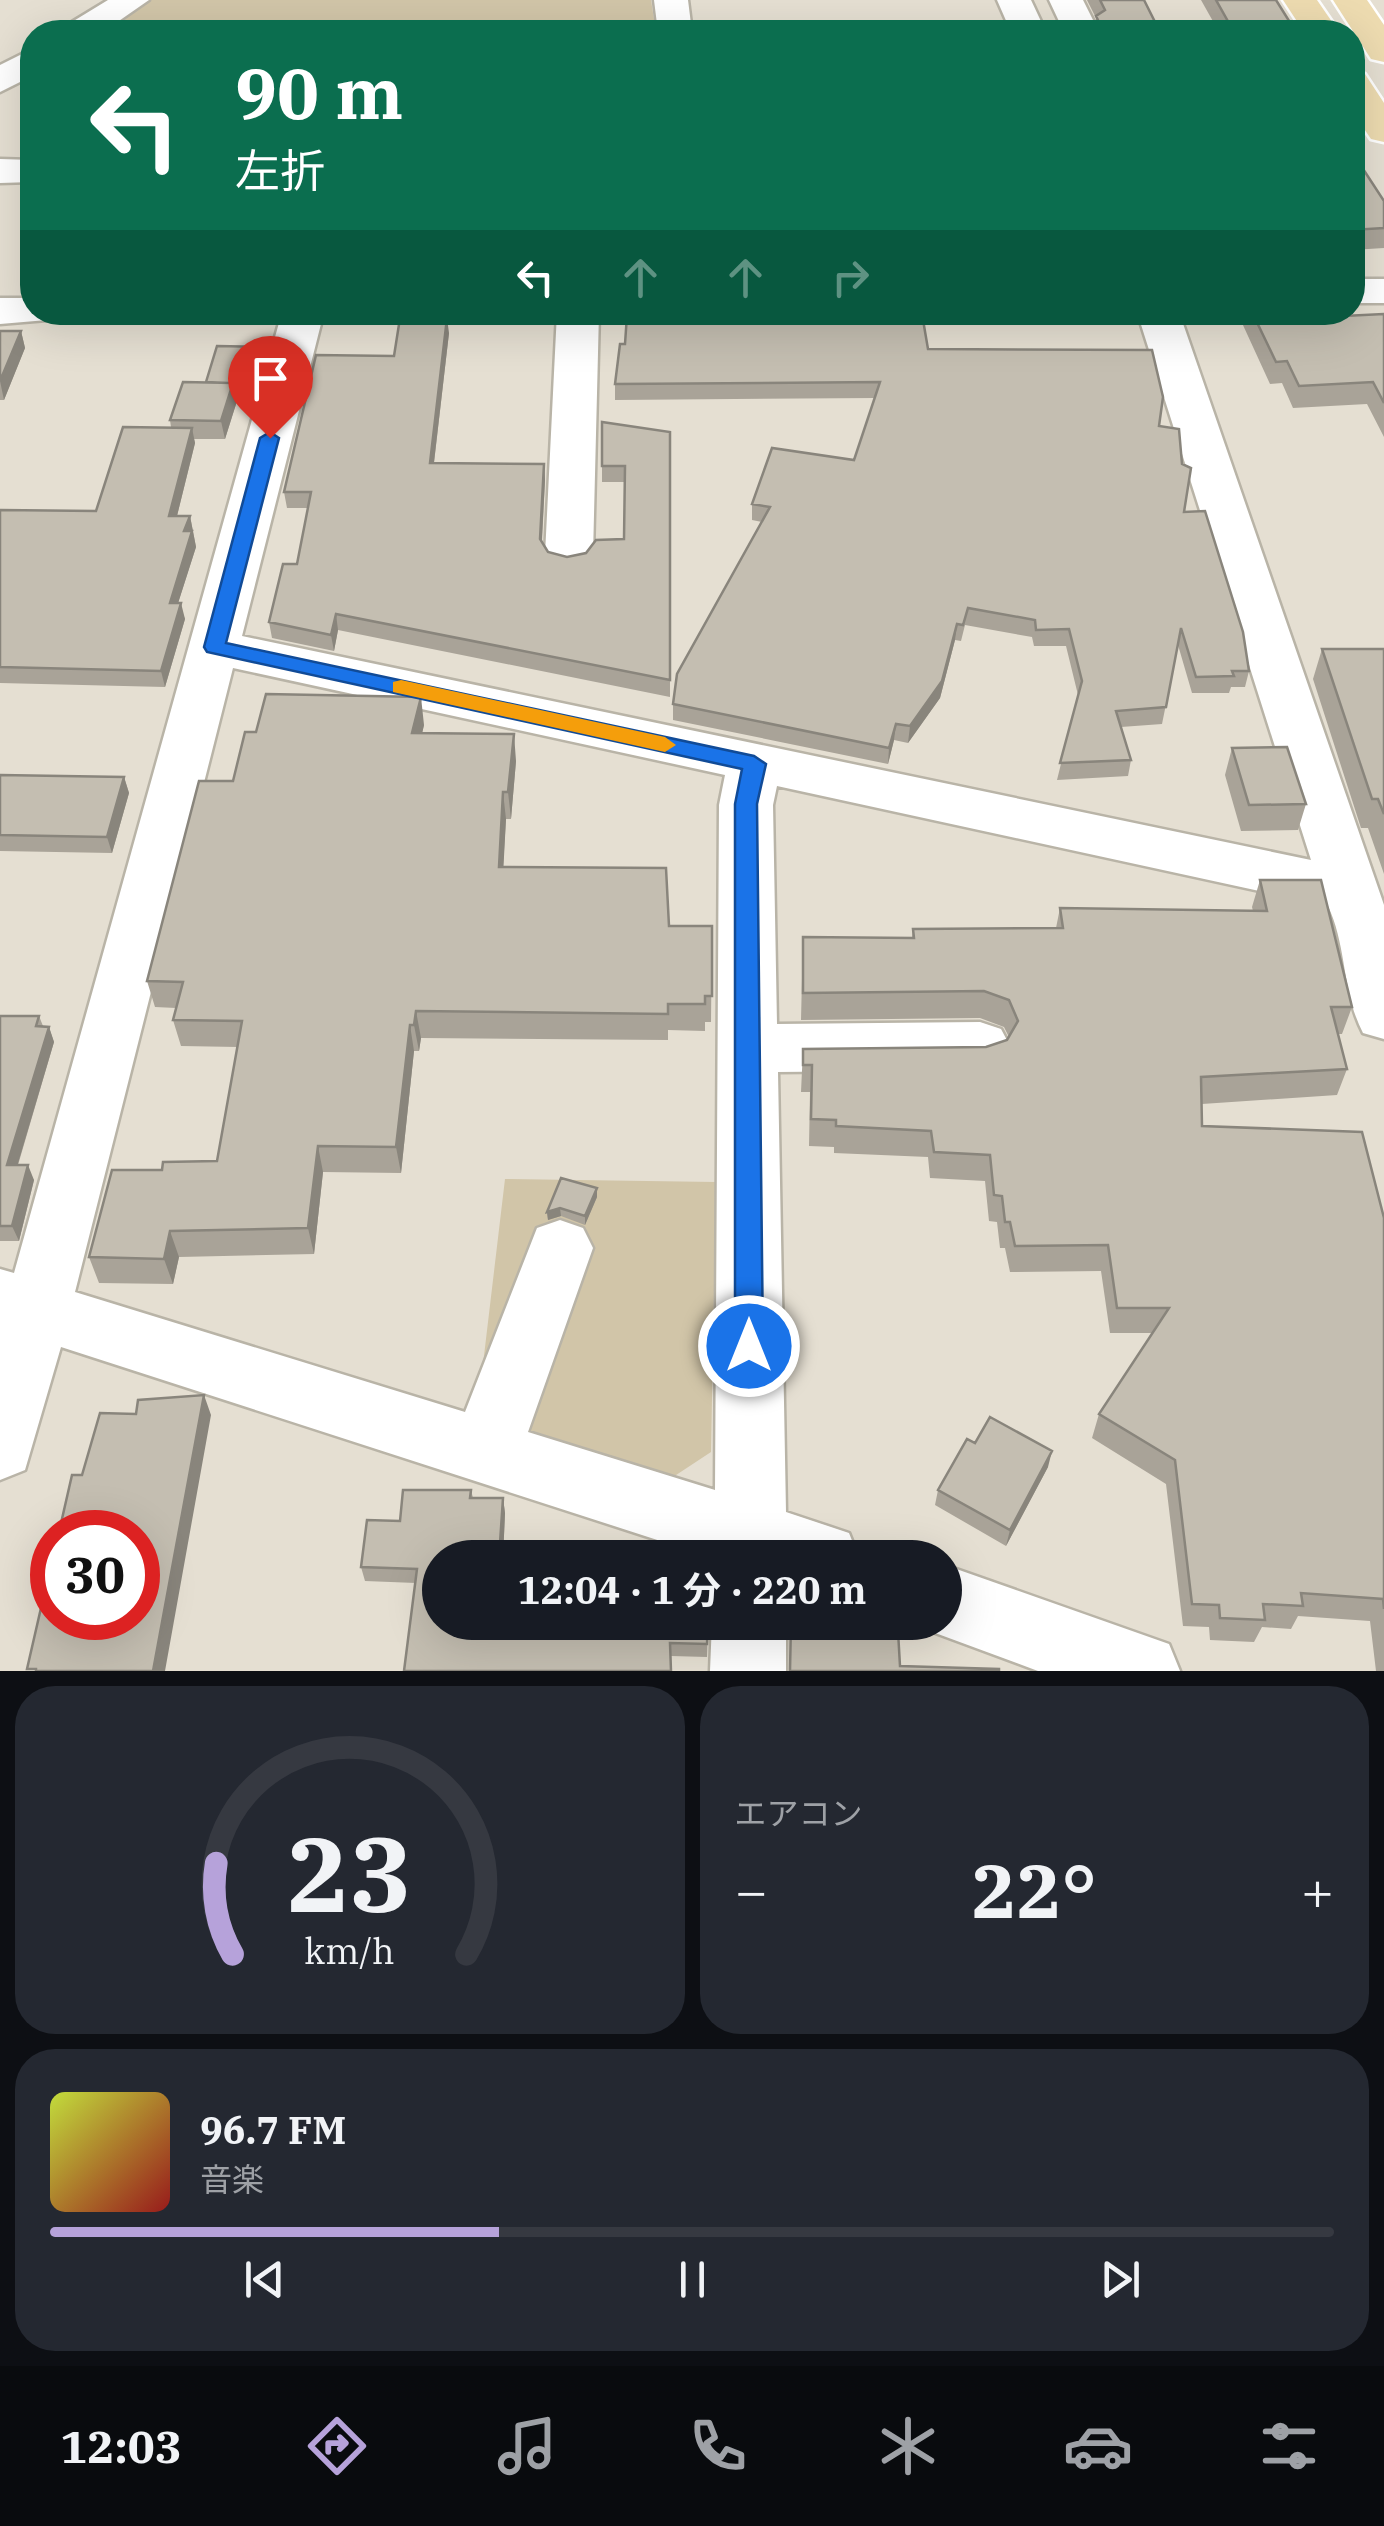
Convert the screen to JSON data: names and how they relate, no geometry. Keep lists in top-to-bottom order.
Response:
{
  "page": {
    "turn": ["90 m", "左折"],
    "limit": "30",
    "trip": "12:04 · 1 分 · 220 m",
    "tile": "エアコン",
    "heat": ["−", "22°", "+"],
    "song": ["96.7 FM", "音楽"],
    "tabs": "12:03",
    "gauge": ["23", "km/h"]
  }
}
